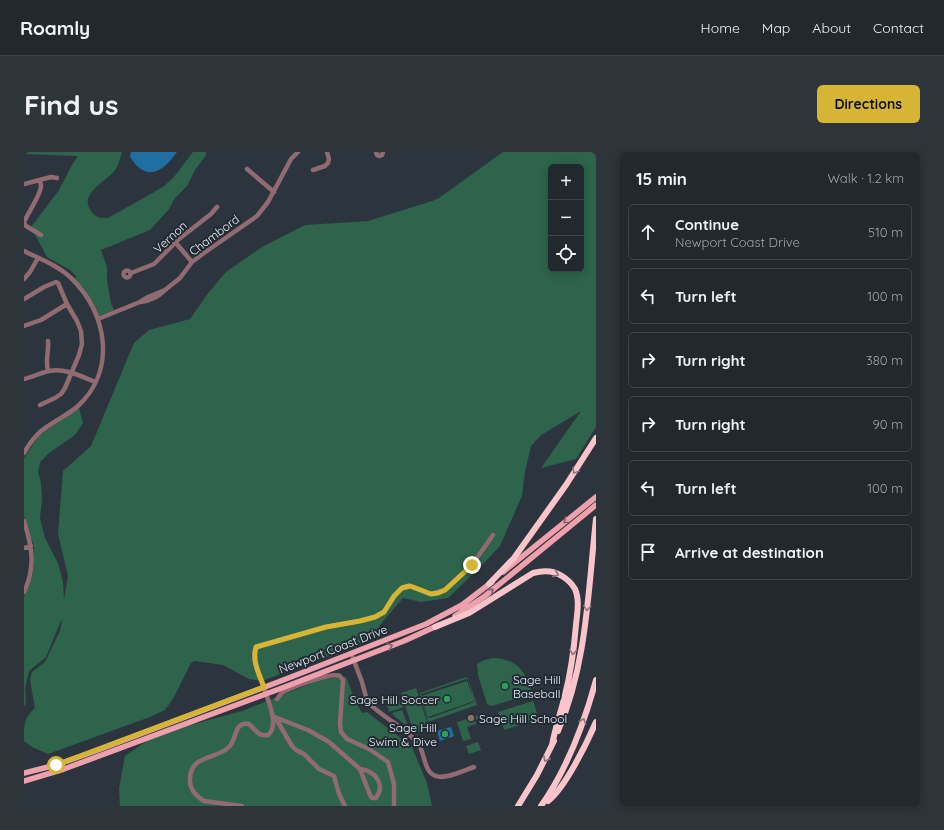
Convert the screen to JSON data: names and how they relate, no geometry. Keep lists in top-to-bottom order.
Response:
{
  "streets": {
    "main road": ["Newport Coast Drive"],
    "street": ["Chambord", "Vernon"]
  },
  "places": [
    "Sage Hill Baseball",
    "Sage Hill Soccer",
    "Sage Hill School",
    "Sage Hill Swim & Dive"
  ],
  "page": {
    "header": "Roamly",
    "nav": [
      "Home",
      "Map",
      "About",
      "Contact"
    ],
    "buttons": "Directions",
    "title": "Find us",
    "heading": ["15 min", "Walk · 1.2 km"],
    "map_buttons": ["+", "−"],
    "list": [
      ["Continue", "Newport Coast Drive", "510 m"],
      ["Turn left", "100 m"],
      ["Turn right", "380 m"],
      ["Turn right", "90 m"],
      ["Turn left", "100 m"],
      "Arrive at destination"
    ]
  }
}
